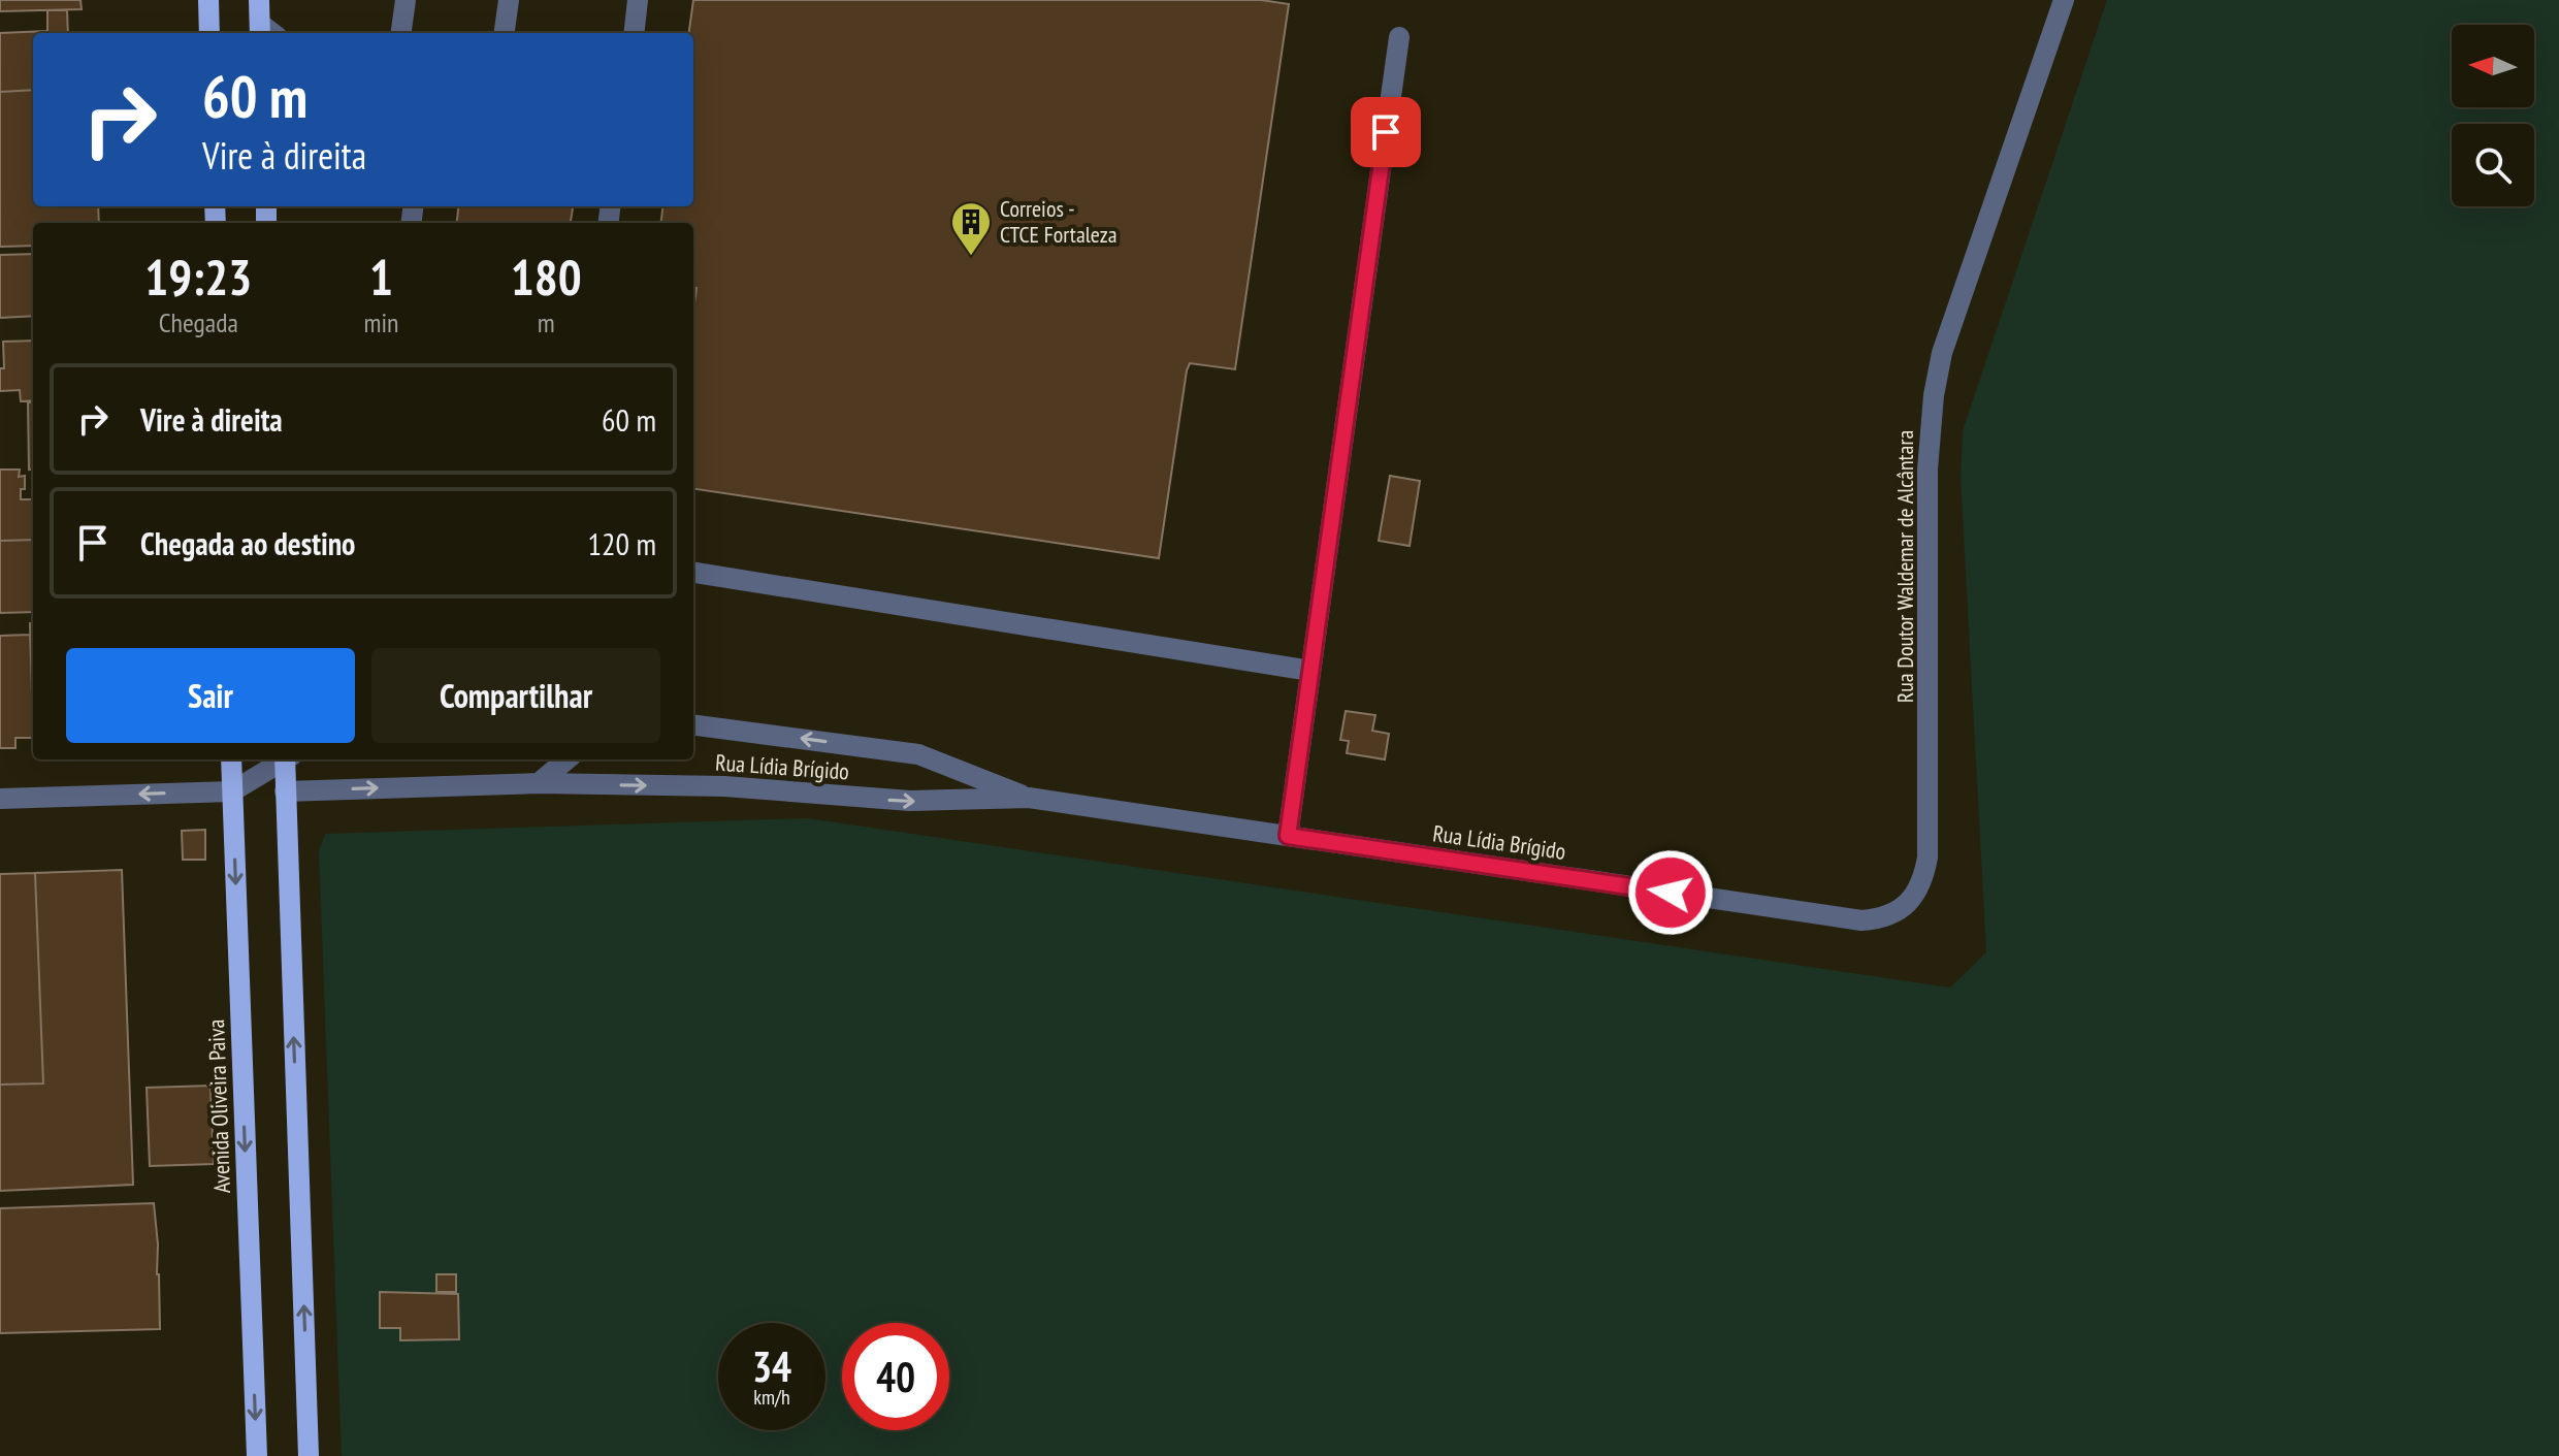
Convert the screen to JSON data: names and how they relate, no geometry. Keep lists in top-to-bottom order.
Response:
{
  "streets": {
    "main road": ["Avenida Oliveira Paiva"],
    "street": ["Rua Doutor Waldemar de Alcântara", "Rua Lídia Brígido"]
  },
  "crossings": [
    ["Rua Doutor Waldemar de Alcântara", "Rua Lídia Brígido"]
  ],
  "places": {
    "building": ["Correios - CTCE Fortaleza"]
  },
  "north": "left",
  "page": {
    "turn": ["60 m", "Vire à direita"],
    "eta": [
      "19:23",
      "Chegada",
      "1",
      "min",
      "180",
      "m"
    ],
    "list": [
      {
        "name": "Vire à direita",
        "value": "60 m"
      },
      {
        "name": "Chegada ao destino",
        "value": "120 m"
      }
    ],
    "buttons": ["Sair", "Compartilhar"],
    "speed": "34 km/h",
    "limit": "40"
  }
}
